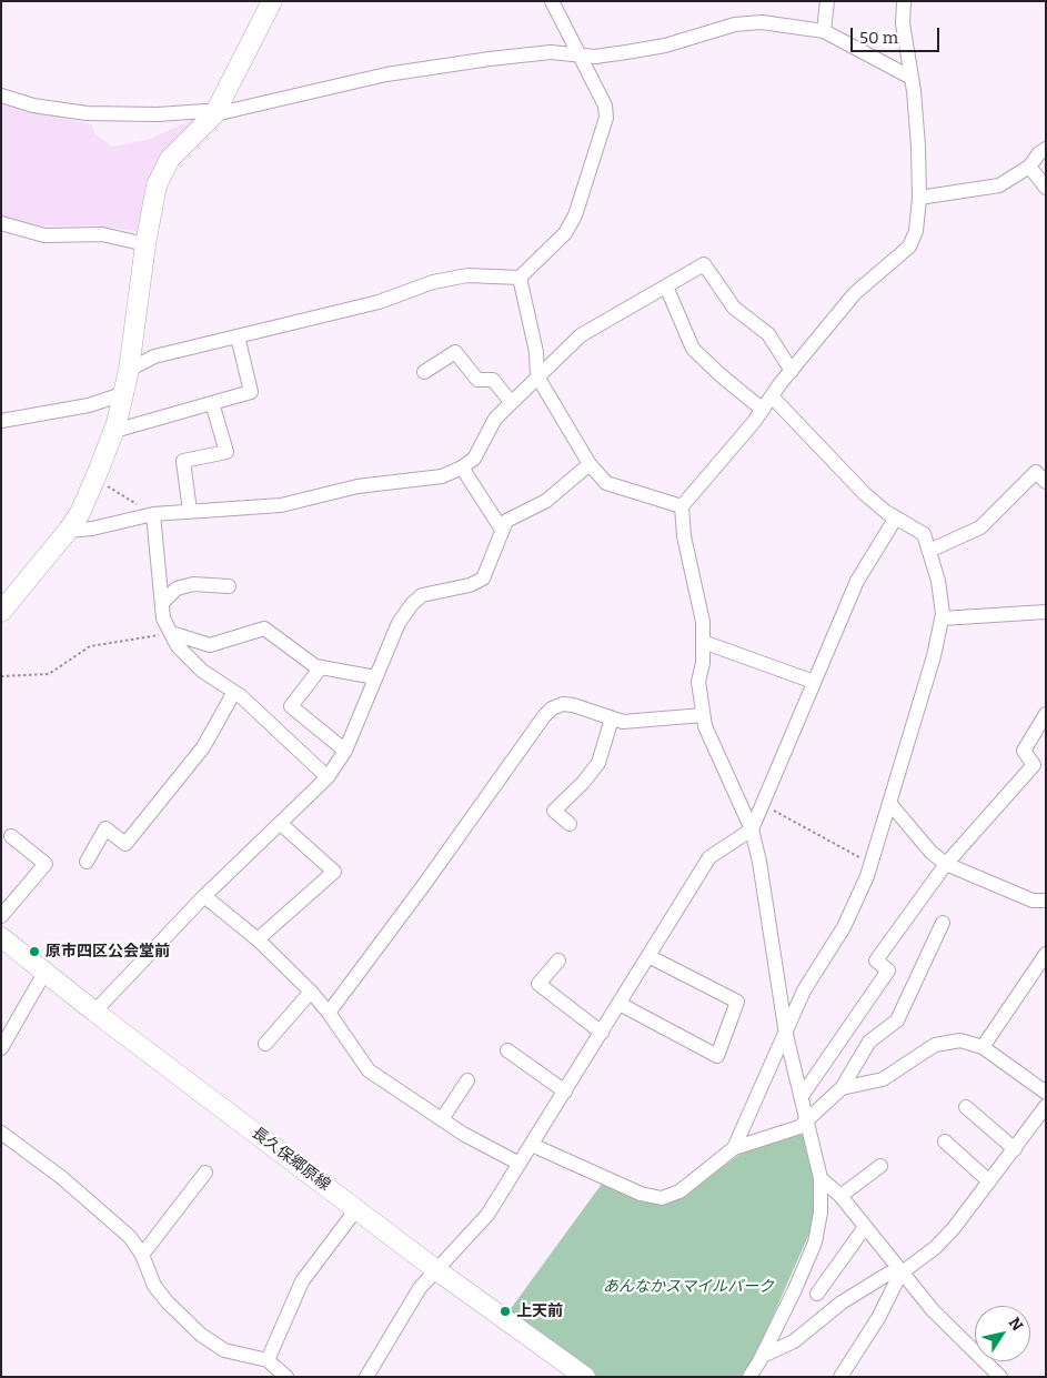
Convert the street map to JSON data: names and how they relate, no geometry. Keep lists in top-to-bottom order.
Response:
{
  "streets": {
    "main road": ["長久保郷原線"]
  },
  "parks": ["あんなかスマイルパーク"],
  "places": ["原市四区公会堂前", "上天前"],
  "scale_bar": "50 m",
  "north": "top right"
}
